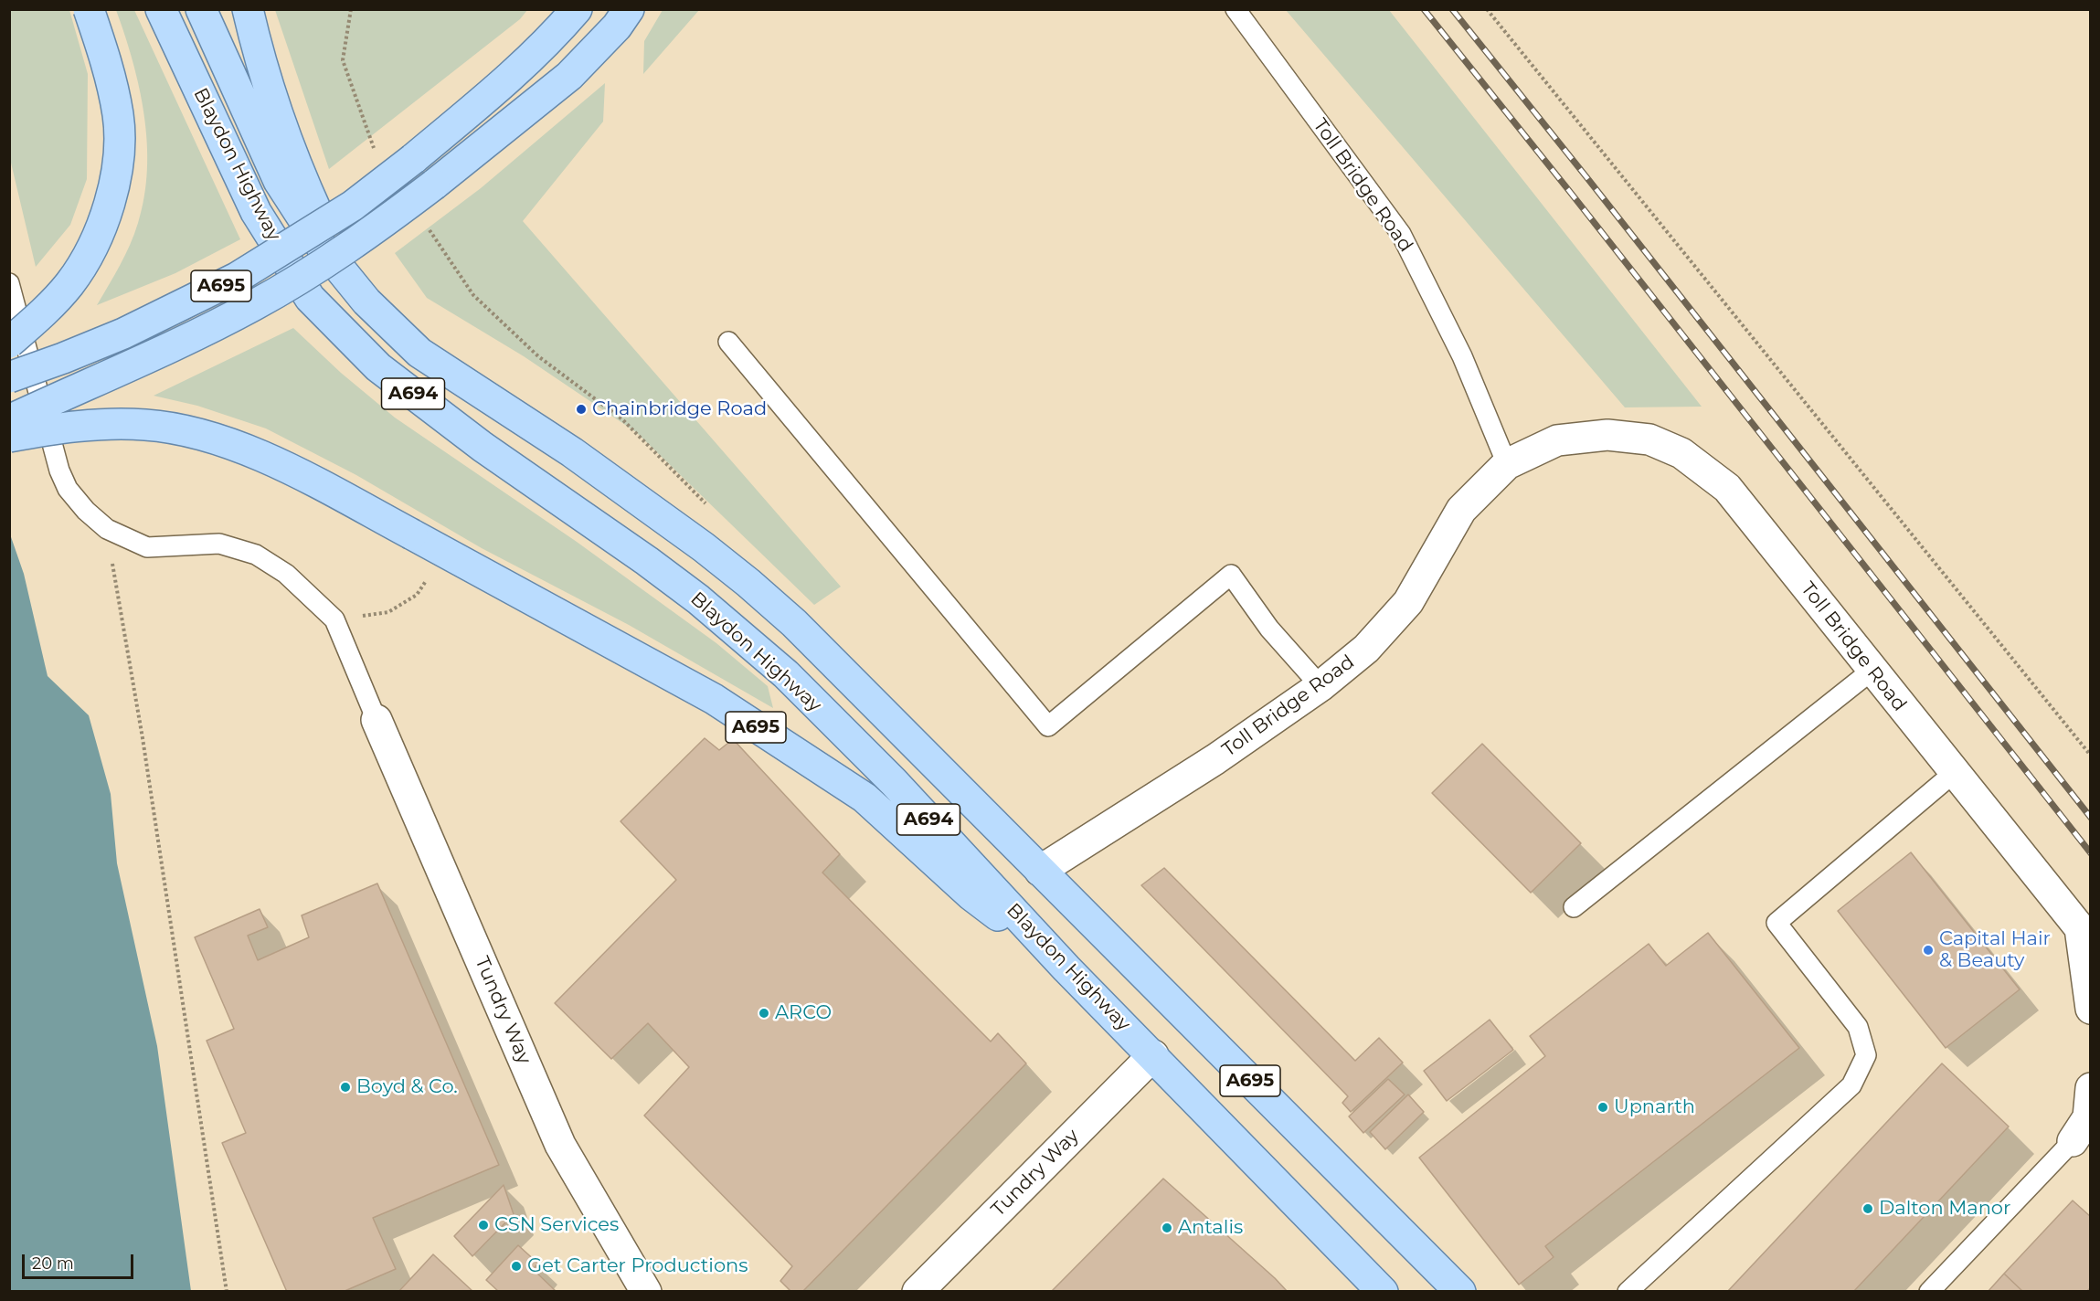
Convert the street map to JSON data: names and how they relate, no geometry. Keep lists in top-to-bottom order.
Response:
{
  "streets": {
    "main road": ["Blaydon Highway", "A695", "A694"],
    "street": ["Toll Bridge Road", "Tundry Way"]
  },
  "crossings": [
    ["Blaydon Highway", "A695"],
    ["Blaydon Highway", "Tundry Way"],
    ["Toll Bridge Road", "A695"]
  ],
  "places": [
    "Chainbridge Road",
    "Capital Hair & Beauty",
    "ARCO",
    "Boyd & Co.",
    "Upnarth",
    "Dalton Manor",
    "CSN Services",
    "Antalis",
    "Get Carter Productions"
  ],
  "scale_bar": "20 m"
}
